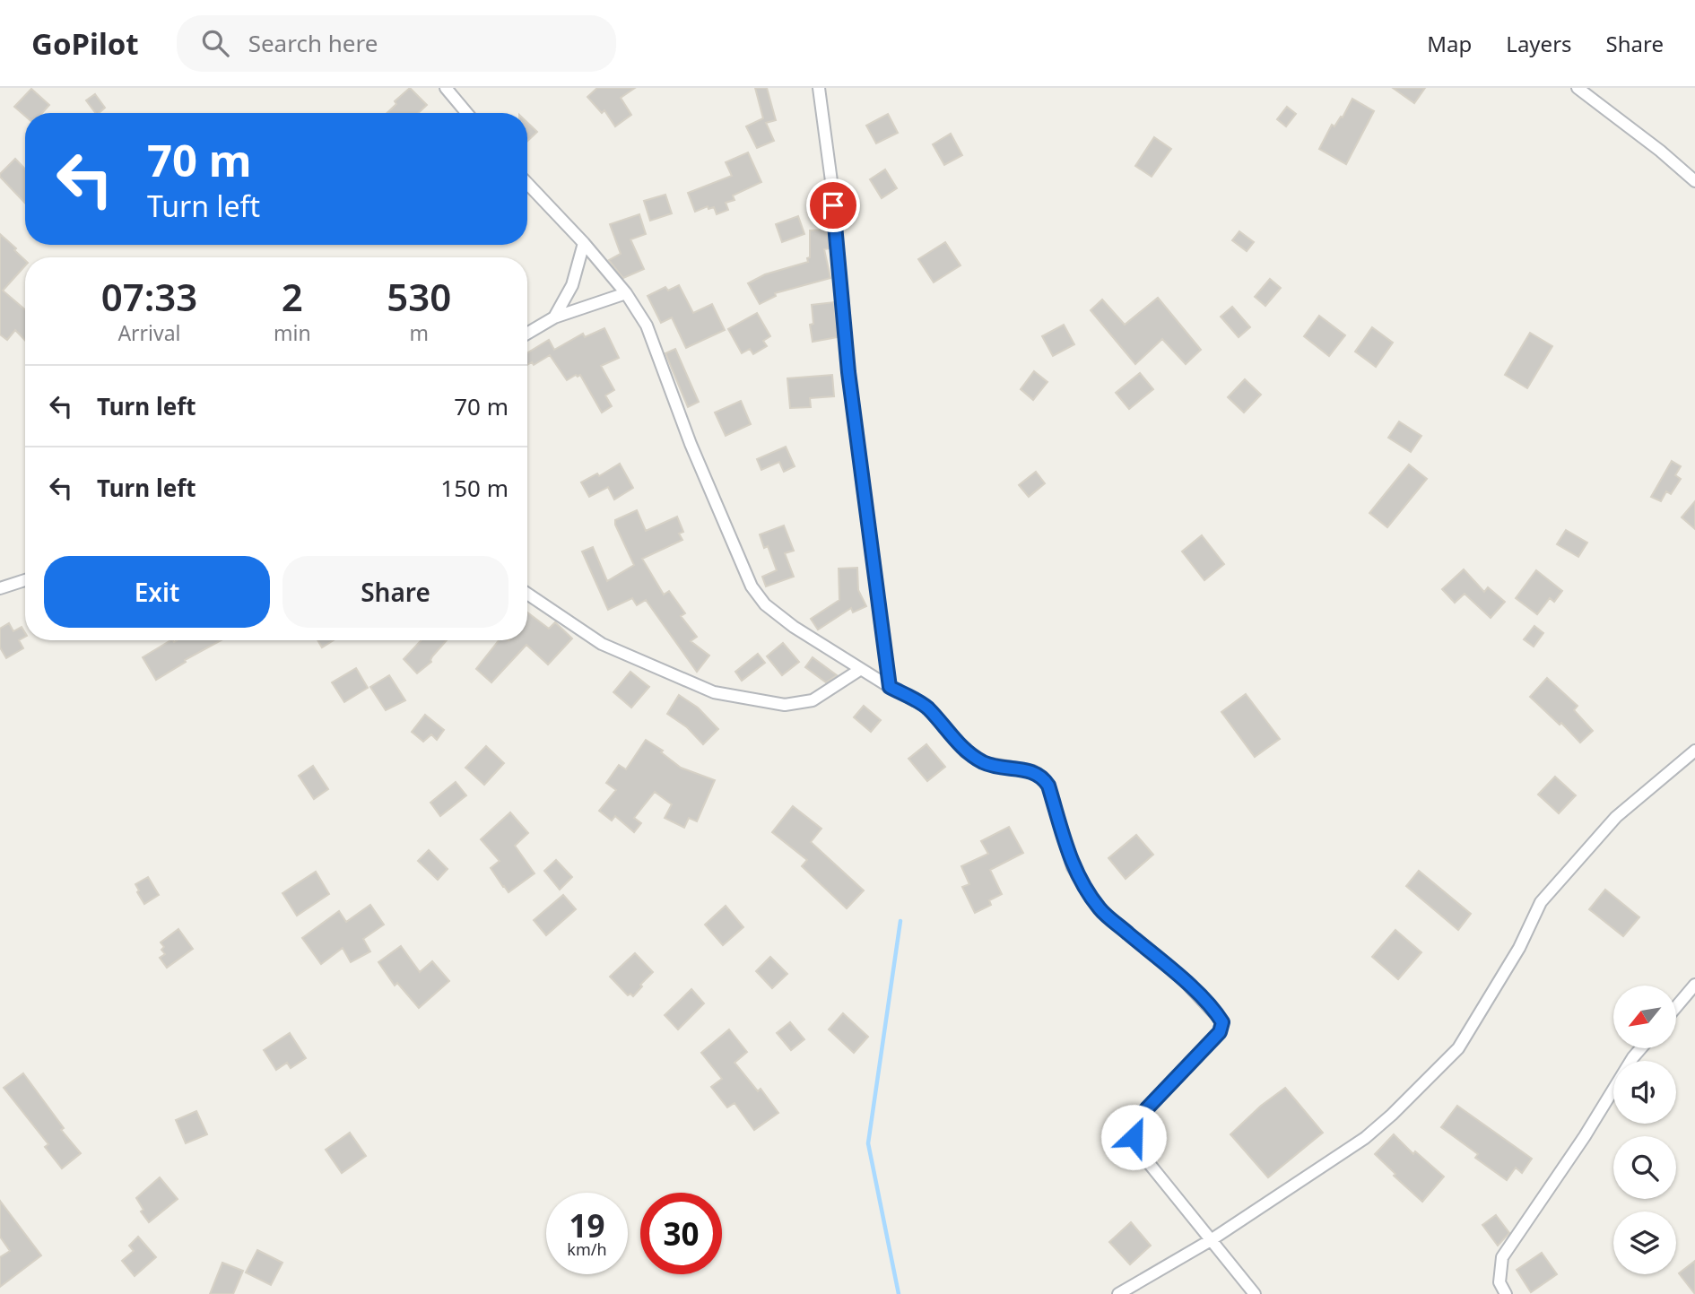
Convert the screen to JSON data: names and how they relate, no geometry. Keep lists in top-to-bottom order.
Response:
{
  "north": "bottom left",
  "page": {
    "header": "GoPilot",
    "search": "Search here",
    "nav": ["Map", "Layers", "Share"],
    "turn": ["70 m", "Turn left"],
    "eta": [
      "07:33",
      "Arrival",
      "2",
      "min",
      "530",
      "m"
    ],
    "list": [
      {
        "name": "Turn left",
        "value": "70 m"
      },
      {
        "name": "Turn left",
        "value": "150 m"
      }
    ],
    "buttons": ["Exit", "Share"],
    "speed": "19 km/h",
    "limit": "30"
  }
}
